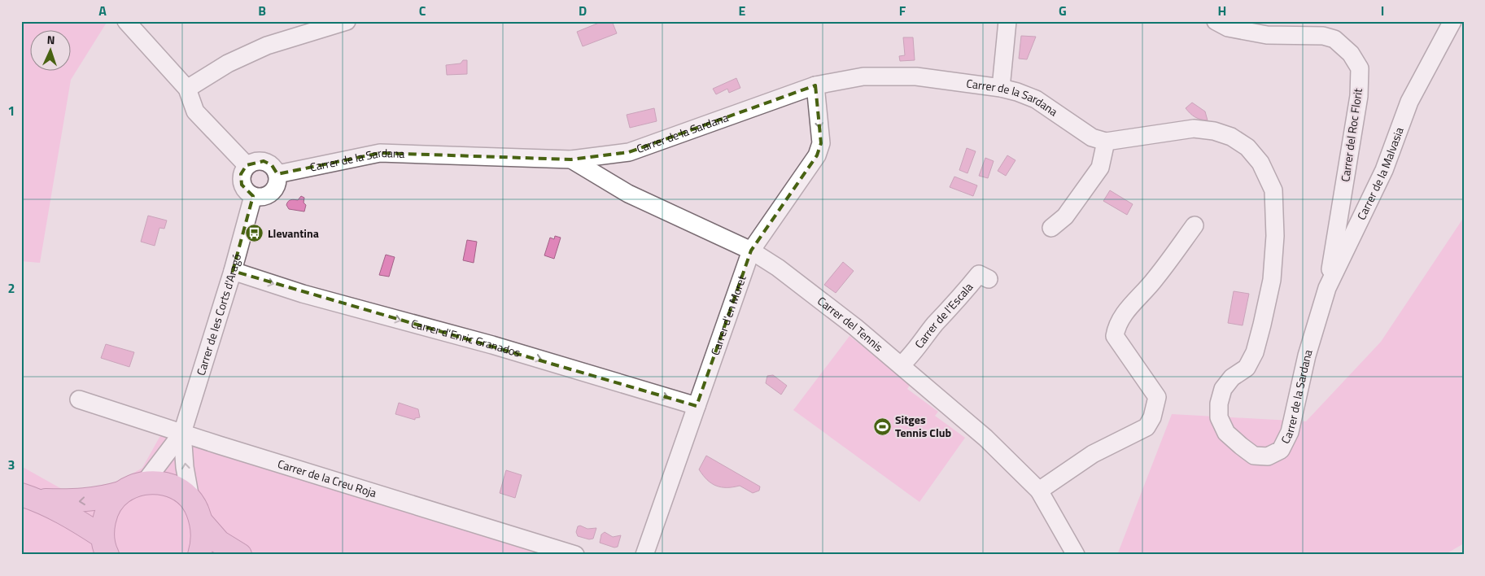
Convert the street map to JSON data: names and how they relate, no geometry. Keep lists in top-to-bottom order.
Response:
{
  "streets": {
    "street": [
      "Carrer de la Sardana",
      "Carrer del Roc Florit",
      "Carrer de la Malvasia",
      "Carrer de les Corts d'Aragó",
      "Carrer d'en Moret",
      "Carrer de l'Escala",
      "Carrer del Tennis",
      "Carrer d'Enric Granados",
      "Carrer de la Creu Roja"
    ]
  },
  "crossings": [
    ["Carrer de la Sardana", "Carrer de la Malvasia"],
    ["Carrer de la Sardana", "Carrer de les Corts d'Aragó"],
    ["Carrer de la Sardana", "Carrer d'en Moret"],
    ["Carrer de la Sardana", "Carrer del Tennis"],
    ["Carrer del Roc Florit", "Carrer de la Malvasia"],
    ["Carrer de les Corts d'Aragó", "Carrer d'Enric Granados"],
    ["Carrer de les Corts d'Aragó", "Carrer de la Creu Roja"],
    ["Carrer d'en Moret", "Carrer del Tennis"],
    ["Carrer d'en Moret", "Carrer d'Enric Granados"],
    ["Carrer de l'Escala", "Carrer del Tennis"]
  ],
  "one_way": ["Carrer d'Enric Granados"],
  "places": {
    "bus stop": ["Llevantina"],
    "sports": ["Sitges Tennis Club"]
  },
  "north": "top",
  "grid": {
    "columns": [
      "A",
      "B",
      "C",
      "D",
      "E",
      "F",
      "G",
      "H",
      "I"
    ],
    "rows": ["1", "2", "3"]
  }
}
